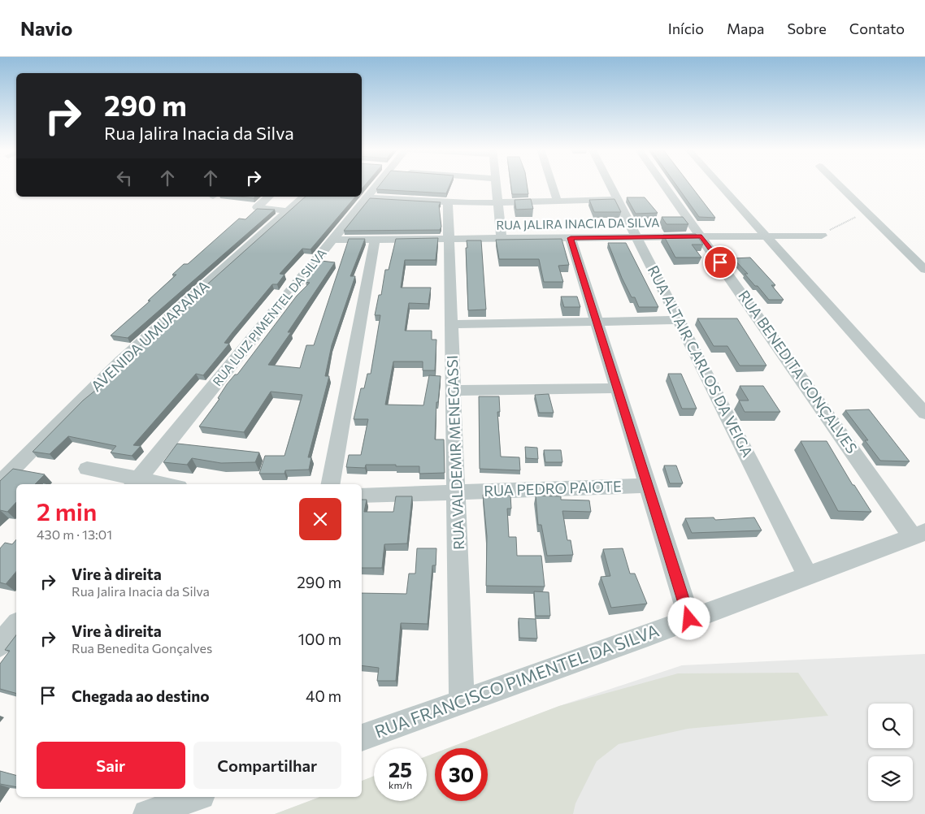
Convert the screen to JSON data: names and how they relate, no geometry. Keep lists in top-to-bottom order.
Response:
{
  "streets": {
    "street": [
      "RUA JALIRA INACIA DA SILVA",
      "RUA LUIZ PIMENTEL DA SILVA",
      "AVENIDA UMUARAMA",
      "RUA ALTAIR CARLOS DA VEIGA",
      "RUA BENEDITA GONÇALVES",
      "RUA VALDEMIR MENEGASSI",
      "RUA PEDRO PAIOTE",
      "RUA FRANCISCO PIMENTEL DA SILVA"
    ]
  },
  "crossings": [
    ["RUA JALIRA INACIA DA SILVA", "RUA LUIZ PIMENTEL DA SILVA"],
    ["RUA JALIRA INACIA DA SILVA", "RUA ALTAIR CARLOS DA VEIGA"],
    ["RUA JALIRA INACIA DA SILVA", "RUA BENEDITA GONÇALVES"],
    ["RUA JALIRA INACIA DA SILVA", "RUA VALDEMIR MENEGASSI"],
    ["RUA ALTAIR CARLOS DA VEIGA", "RUA FRANCISCO PIMENTEL DA SILVA"],
    ["RUA BENEDITA GONÇALVES", "RUA FRANCISCO PIMENTEL DA SILVA"],
    ["RUA VALDEMIR MENEGASSI", "RUA PEDRO PAIOTE"],
    ["RUA VALDEMIR MENEGASSI", "RUA FRANCISCO PIMENTEL DA SILVA"]
  ],
  "page": {
    "header": "Navio",
    "nav": [
      "Início",
      "Mapa",
      "Sobre",
      "Contato"
    ],
    "turn": ["290 m", "Rua Jalira Inacia da Silva"],
    "heading": ["2 min", "430 m · 13:01"],
    "list": [
      {
        "name": "Vire à direita",
        "note": "Rua Jalira Inacia da Silva",
        "value": "290 m"
      },
      {
        "name": "Vire à direita",
        "note": "Rua Benedita Gonçalves",
        "value": "100 m"
      },
      {
        "name": "Chegada ao destino",
        "value": "40 m"
      }
    ],
    "buttons": ["Sair", "Compartilhar"],
    "speed": "25 km/h",
    "limit": "30"
  }
}
